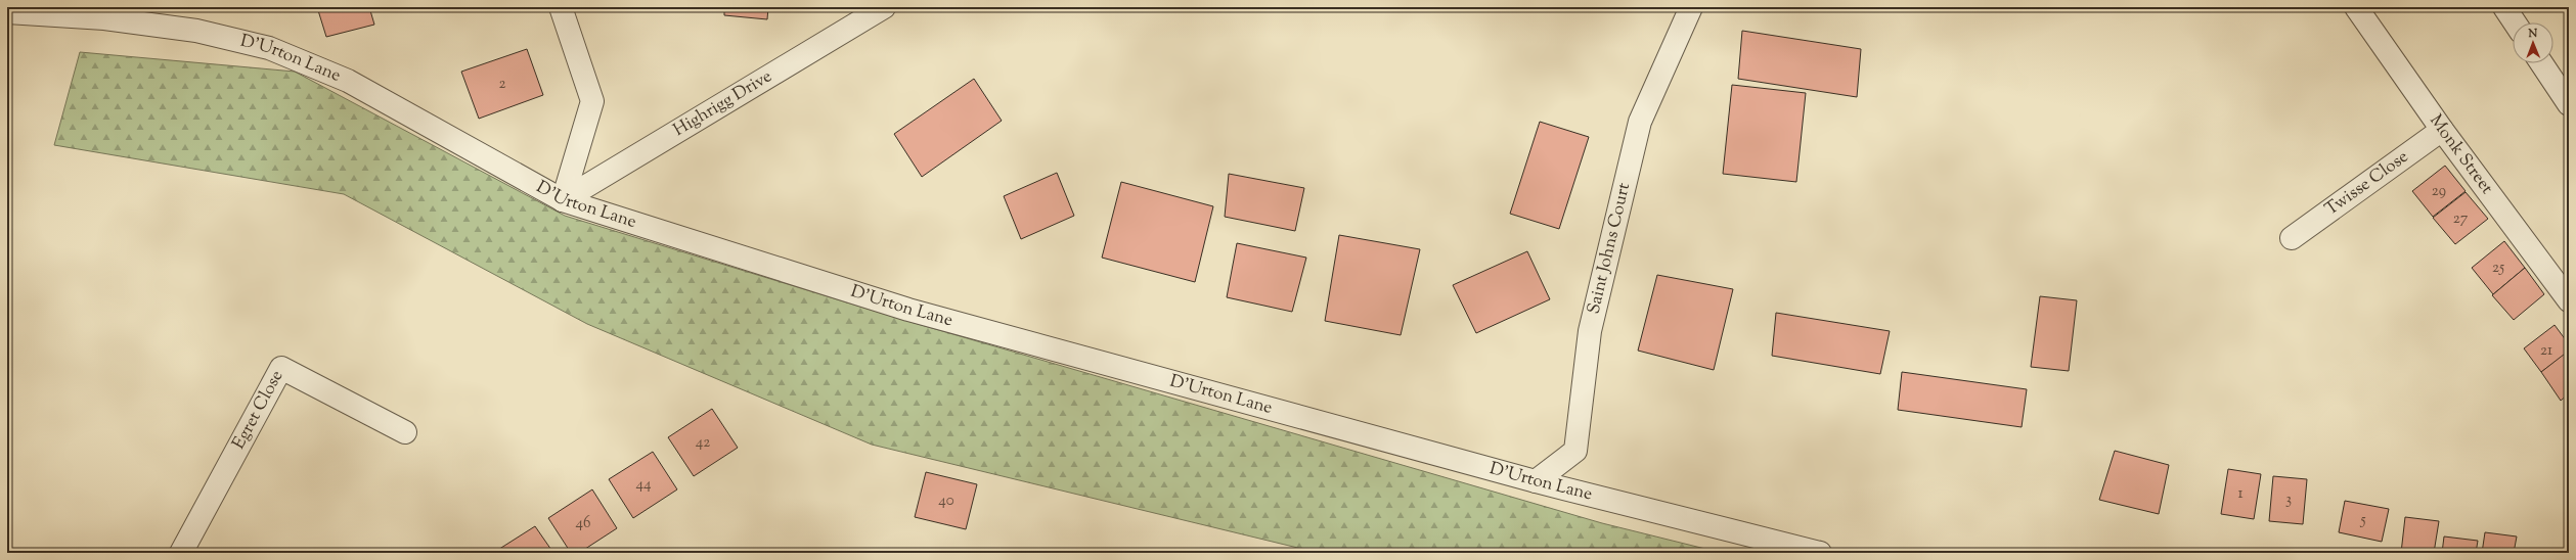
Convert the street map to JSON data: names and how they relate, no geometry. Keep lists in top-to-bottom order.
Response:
{
  "streets": {
    "street": [
      "D'Urton Lane",
      "Highrigg Drive",
      "Monk Street",
      "Twisse Close",
      "Saint Johns Court",
      "Egret Close"
    ]
  },
  "crossings": [
    ["D'Urton Lane", "Highrigg Drive"],
    ["D'Urton Lane", "Saint Johns Court"],
    ["Monk Street", "Twisse Close"]
  ],
  "house_numbers": [
    "2",
    "29",
    "27",
    "25",
    "21",
    "42",
    "44",
    "1",
    "3",
    "40",
    "5",
    "46"
  ],
  "north": "top"
}
